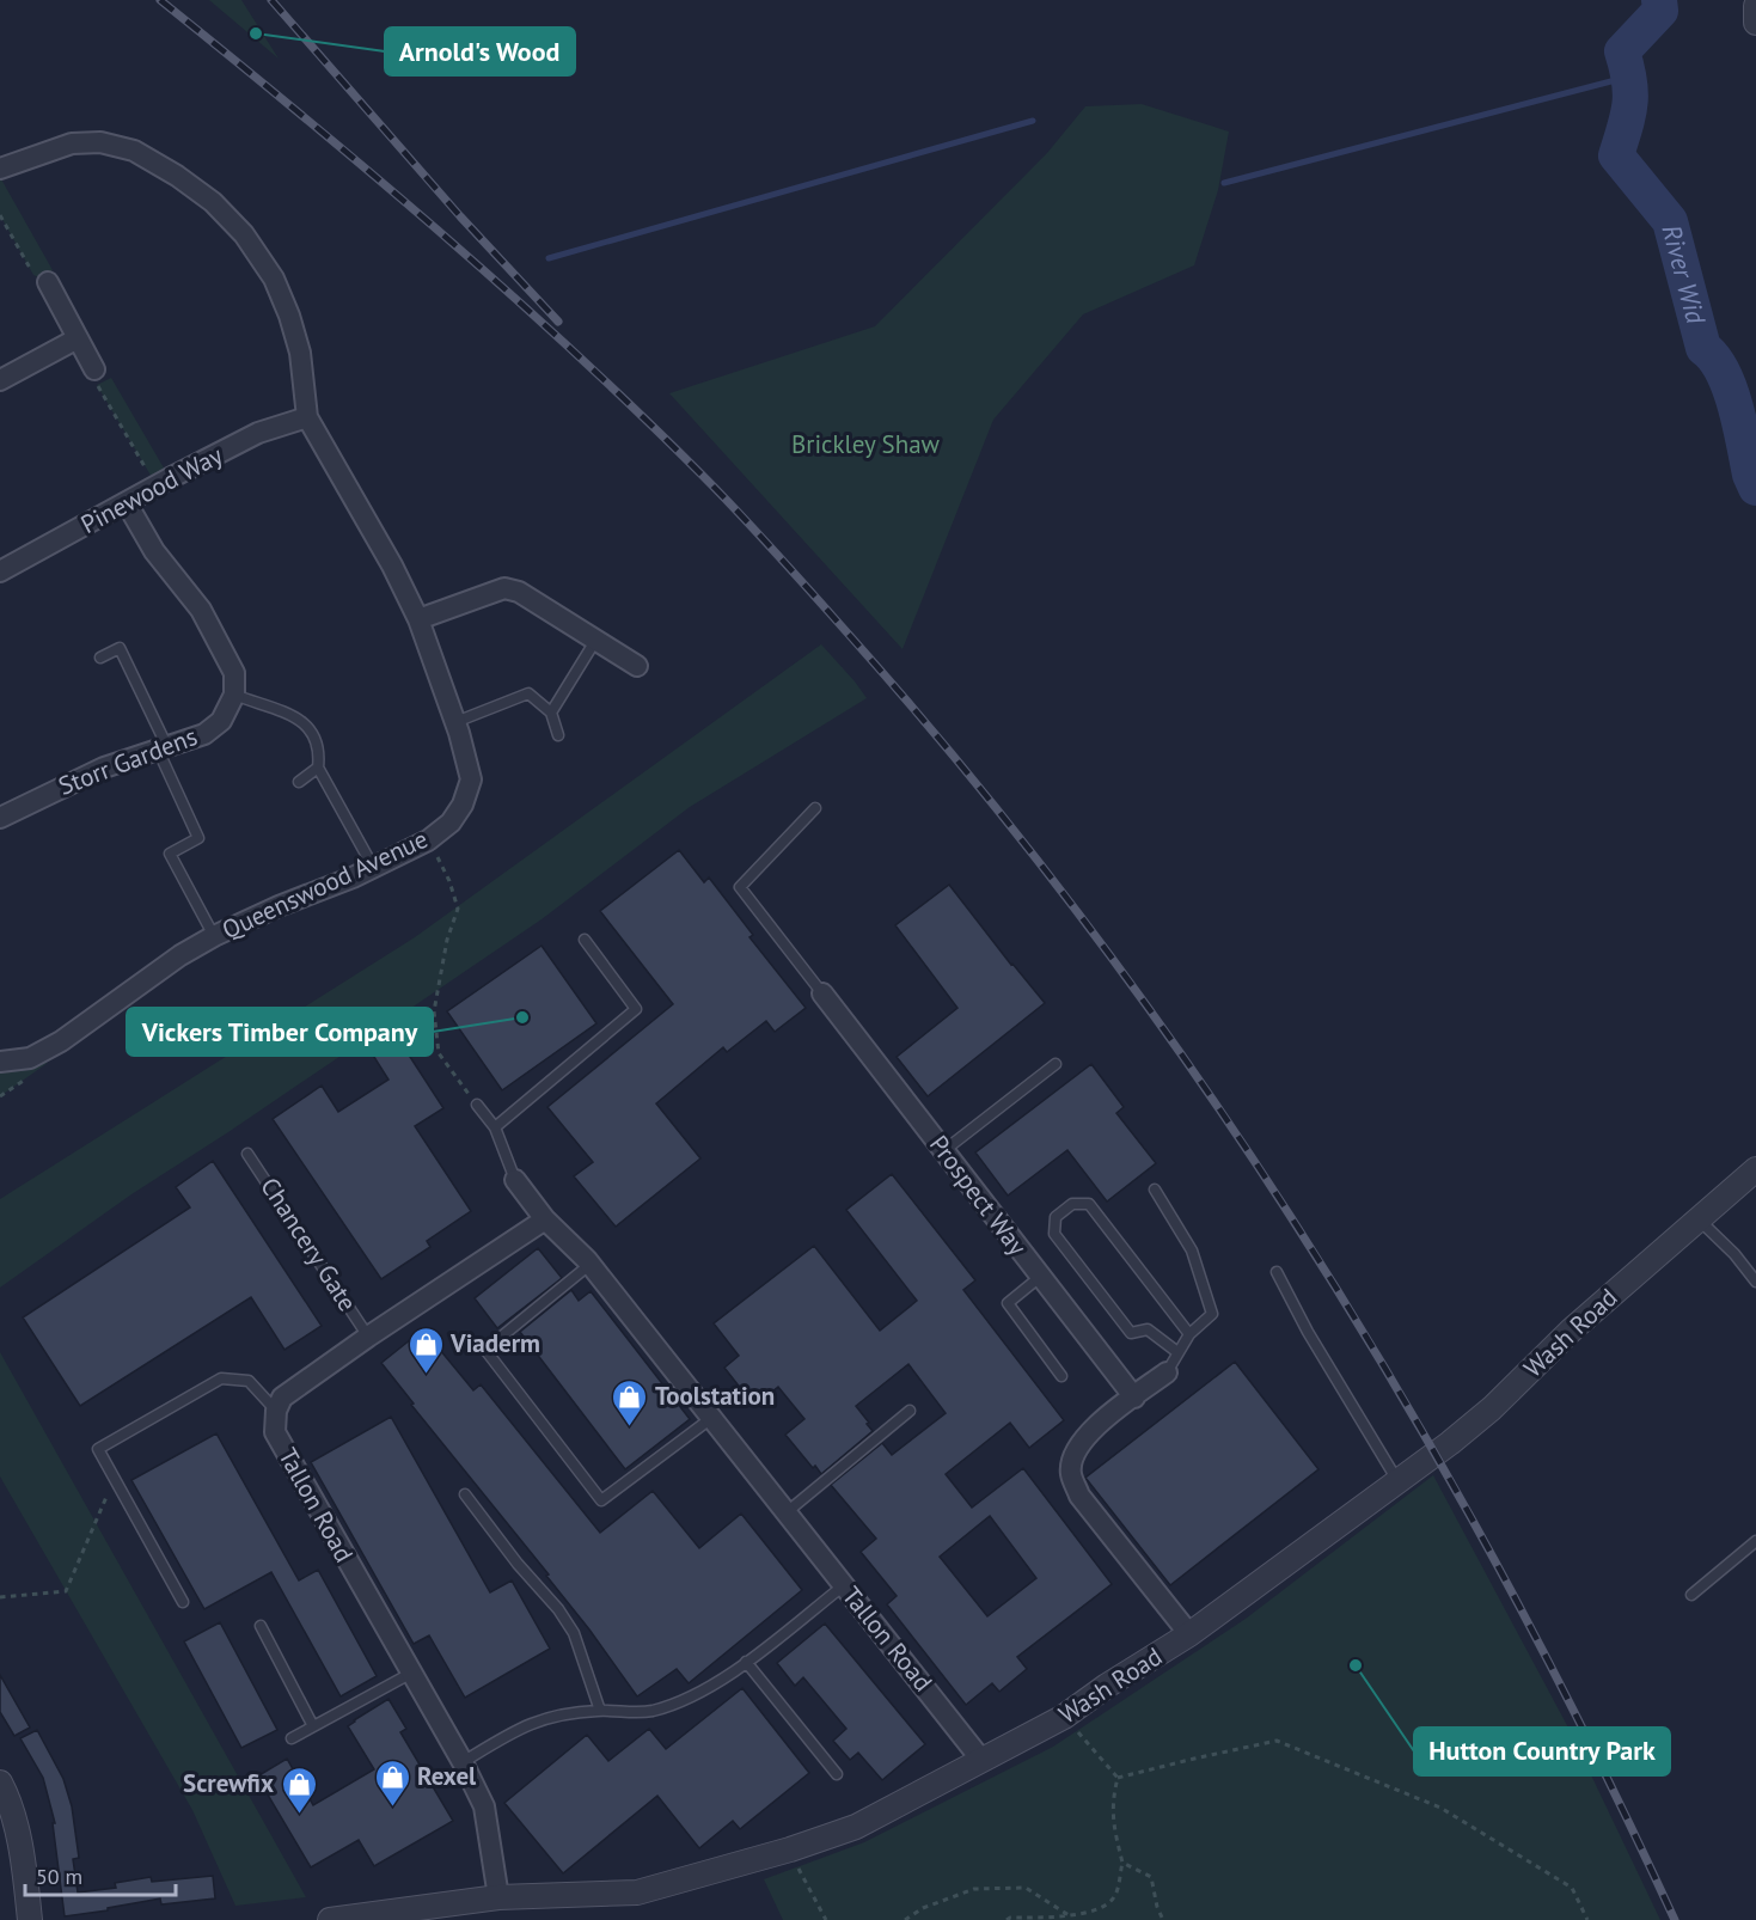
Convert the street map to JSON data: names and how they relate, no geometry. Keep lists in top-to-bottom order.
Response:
{
  "streets": {
    "street": [
      "Pinewood Way",
      "Storr Gardens",
      "Queenswood Avenue",
      "Prospect Way",
      "Wash Road",
      "Tallon Road"
    ],
    "lane": ["Chancery Gate"]
  },
  "crossings": [
    ["Pinewood Way", "Queenswood Avenue"],
    ["Wash Road", "Tallon Road"]
  ],
  "water": ["River Wid"],
  "parks": ["Brickley Shaw"],
  "places": {
    "other": ["Arnold's Wood", "Vickers Timber Company", "Hutton Country Park"],
    "shop": [
      "Viaderm",
      "Toolstation",
      "Rexel",
      "Screwfix"
    ]
  },
  "scale_bar": "50 m"
}
